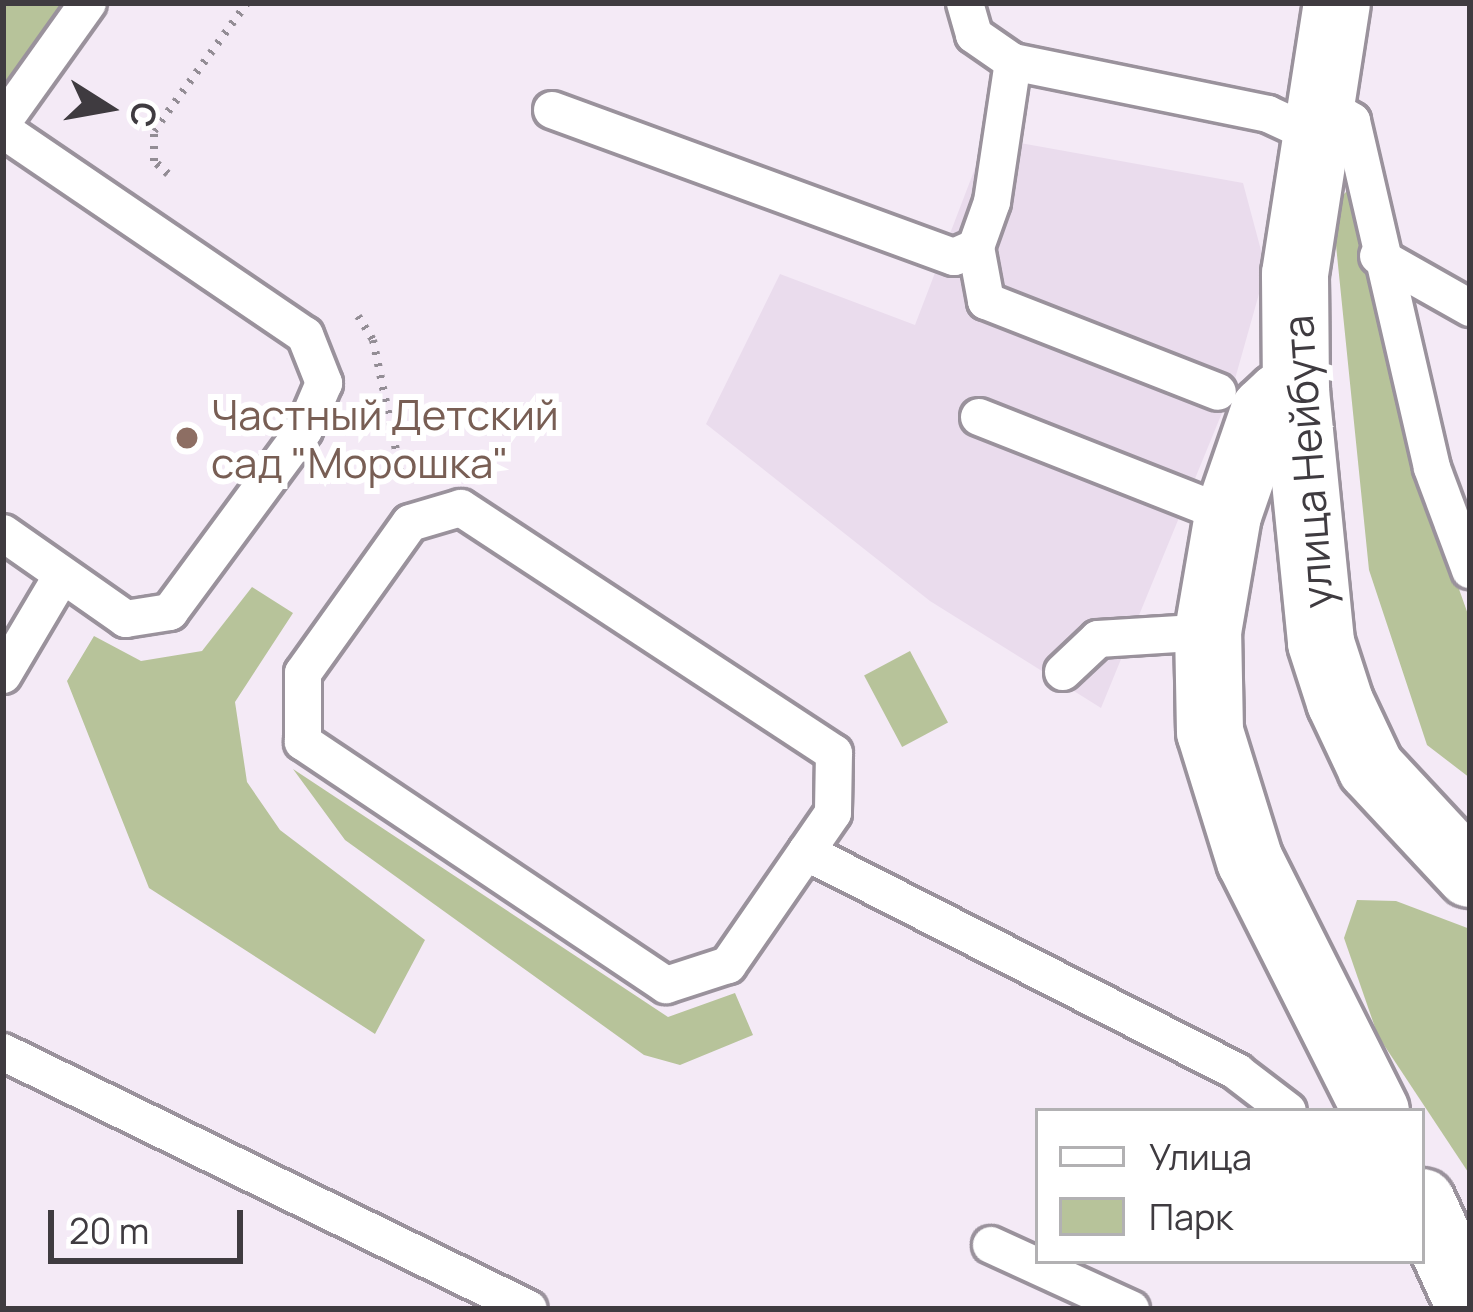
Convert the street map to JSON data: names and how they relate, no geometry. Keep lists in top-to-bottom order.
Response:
{
  "streets": {
    "street": ["улица Нейбута"]
  },
  "places": ["Частный Детский сад \"Морошка\""],
  "legend": ["Улица", "Парк"],
  "scale_bar": "20 m",
  "north": "right"
}
